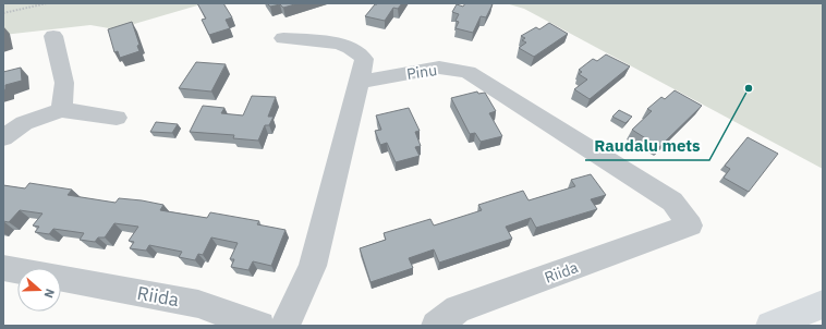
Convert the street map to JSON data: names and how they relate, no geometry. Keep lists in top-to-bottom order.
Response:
{
  "streets": {
    "street": ["Pinu", "Riida"]
  },
  "crossings": [
    ["Pinu", "Riida"]
  ],
  "places": ["Raudalu mets"],
  "north": "right"
}
